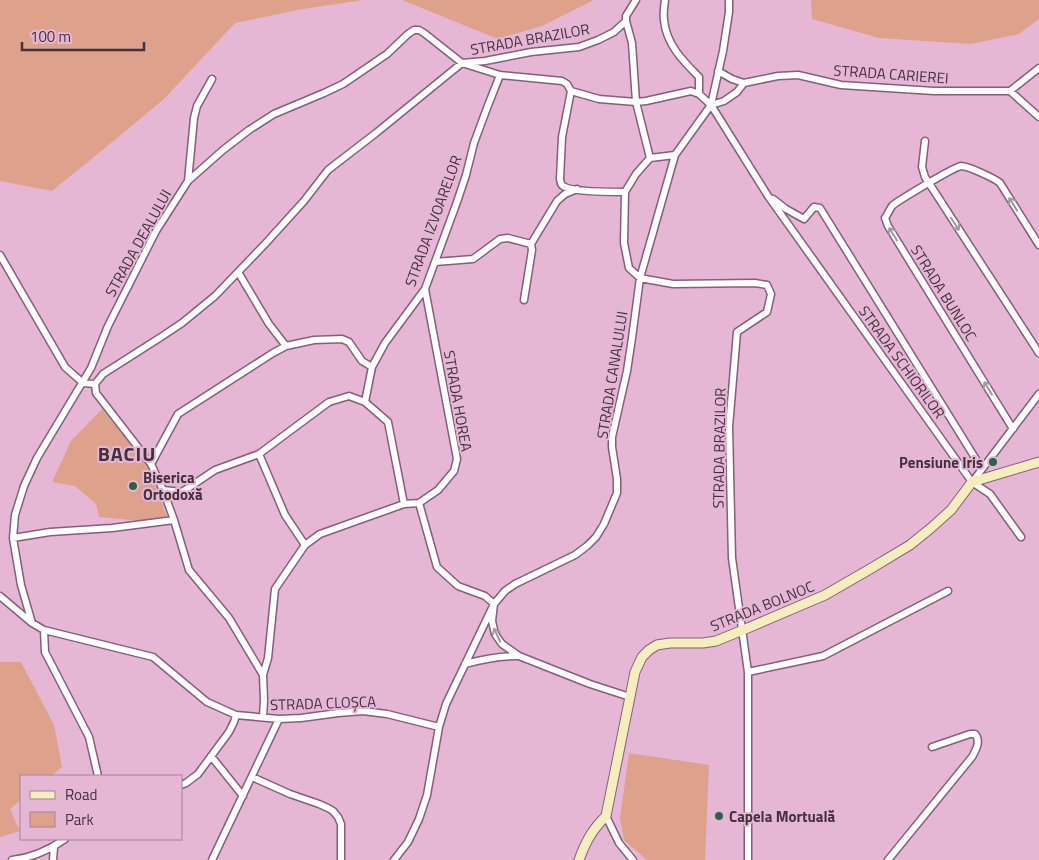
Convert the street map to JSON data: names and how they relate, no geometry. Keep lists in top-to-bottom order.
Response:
{
  "streets": {
    "street": [
      "STRADA BRAZILOR",
      "STRADA CARIEREI",
      "STRADA IZVOARELOR",
      "STRADA DEALULUI",
      "STRADA BUNLOC",
      "STRADA SCHIORILOR",
      "STRADA CANALULUI",
      "STRADA HOREA",
      "STRADA BOLNOC",
      "STRADA CLOȘCA"
    ]
  },
  "crossings": [
    ["STRADA BRAZILOR", "STRADA DEALULUI"],
    ["STRADA BRAZILOR", "STRADA CANALULUI"],
    ["STRADA BRAZILOR", "STRADA BOLNOC"],
    ["STRADA IZVOARELOR", "STRADA HOREA"],
    ["STRADA DEALULUI", "STRADA CLOȘCA"],
    ["STRADA SCHIORILOR", "STRADA CANALULUI"],
    ["STRADA SCHIORILOR", "STRADA BOLNOC"],
    ["STRADA CANALULUI", "STRADA CLOȘCA"]
  ],
  "districts": ["BACIU"],
  "places": ["Pensiune Iris", "Biserica Ortodoxă", "Capela Mortuală"],
  "legend": ["Road", "Park"],
  "scale_bar": "100 m"
}
